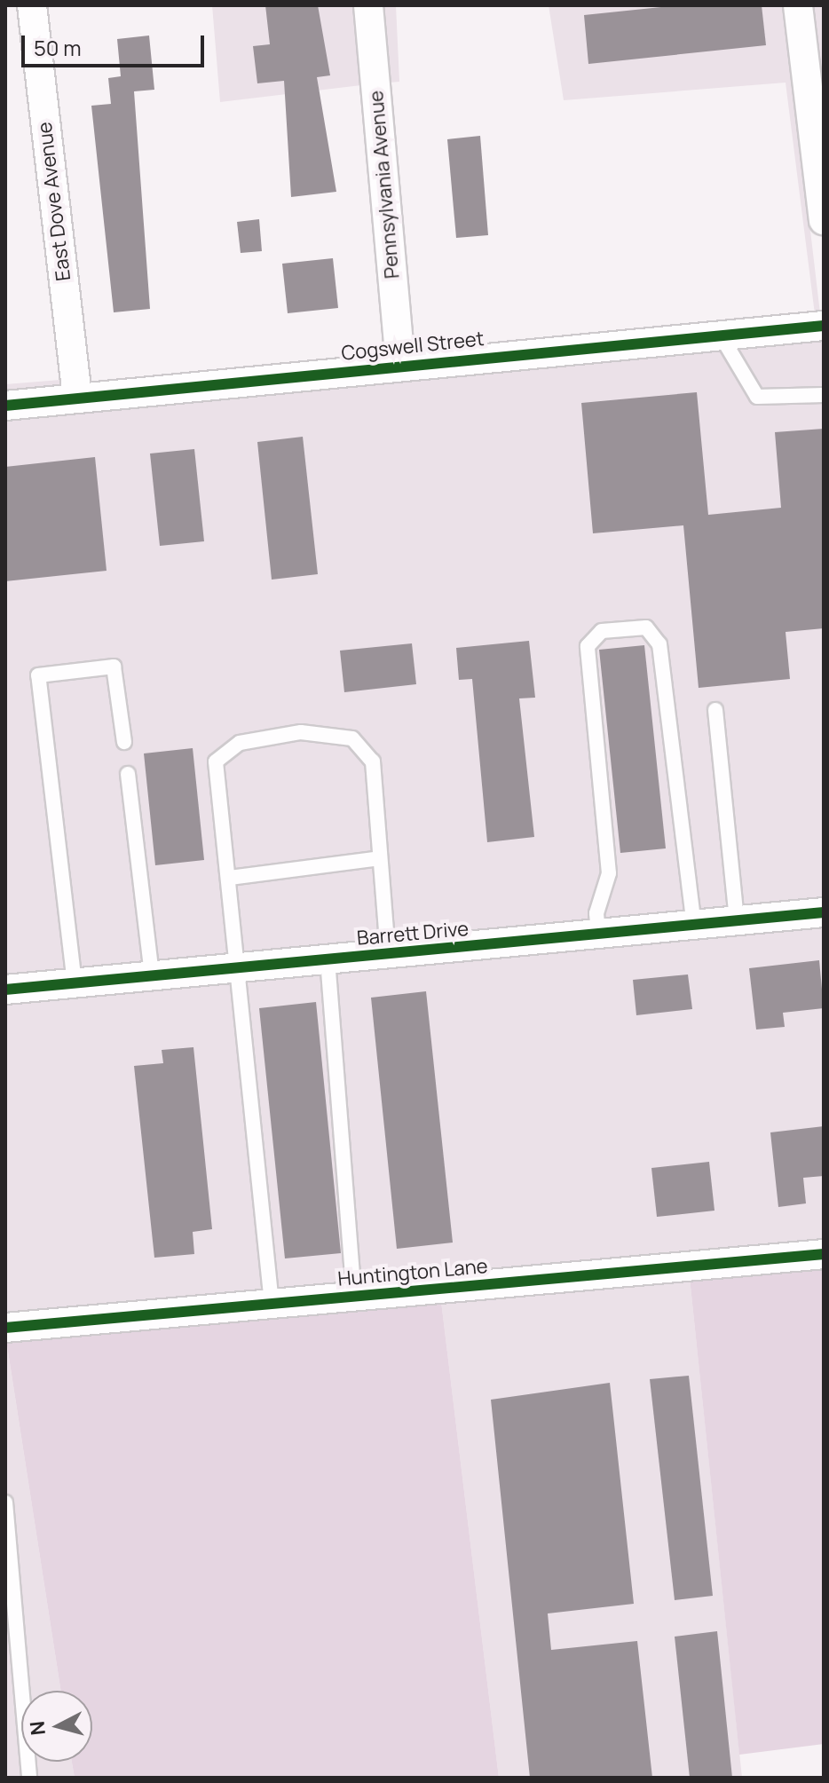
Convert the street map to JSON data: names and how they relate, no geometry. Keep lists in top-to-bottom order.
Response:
{
  "streets": {
    "street": [
      "Pennsylvania Avenue",
      "East Dove Avenue",
      "Cogswell Street",
      "Barrett Drive",
      "Huntington Lane"
    ]
  },
  "crossings": [
    ["Pennsylvania Avenue", "Cogswell Street"],
    ["East Dove Avenue", "Cogswell Street"]
  ],
  "scale_bar": "50 m",
  "north": "left"
}
